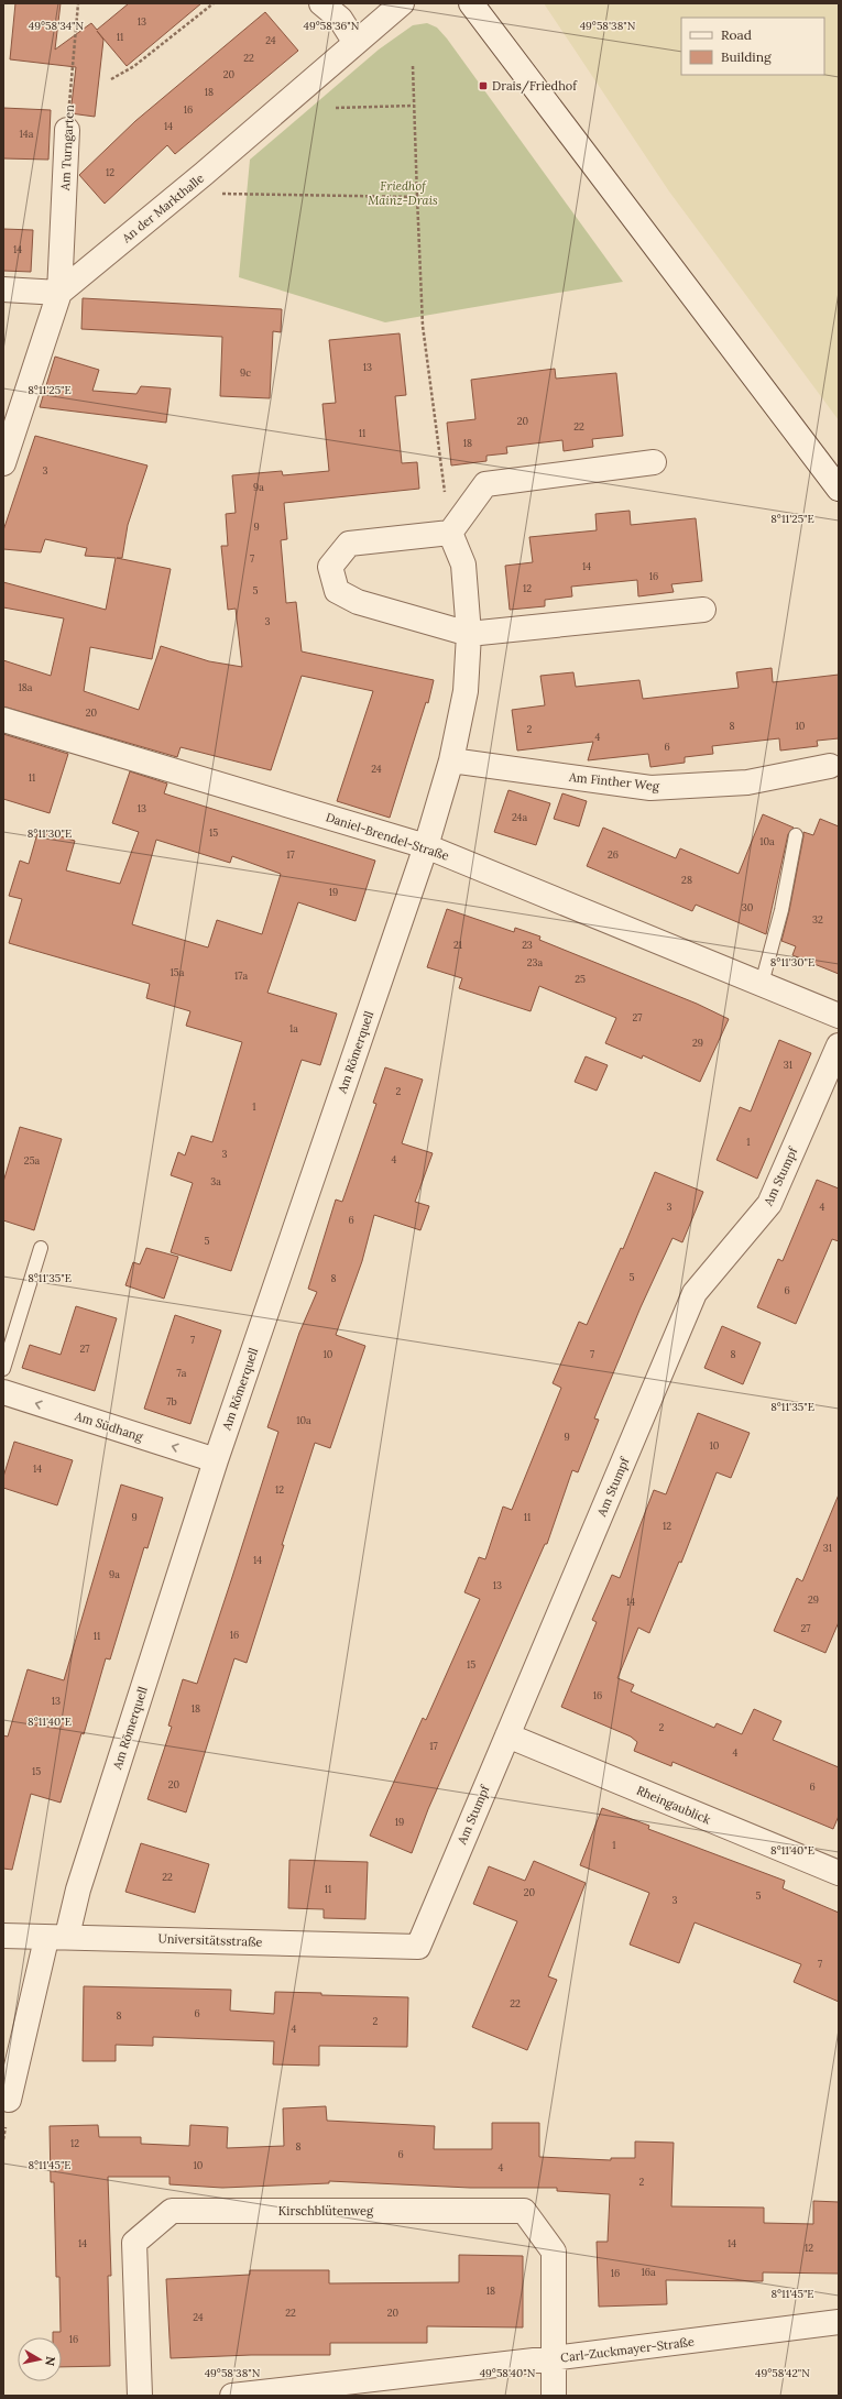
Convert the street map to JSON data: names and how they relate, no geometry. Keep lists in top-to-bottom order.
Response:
{
  "streets": {
    "street": [
      "Am Turngarten",
      "An der Markthalle",
      "Am Finther Weg",
      "Daniel-Brendel-Straße",
      "Am Römerquell",
      "Am Stumpf",
      "Am Südhang",
      "Rheingaublick",
      "Universitätsstraße",
      "Kirschblütenweg",
      "Carl-Zuckmayer-Straße"
    ]
  },
  "crossings": [
    ["Am Turngarten", "An der Markthalle"],
    ["Daniel-Brendel-Straße", "Am Römerquell"],
    ["Am Römerquell", "Am Südhang"],
    ["Am Römerquell", "Universitätsstraße"],
    ["Am Stumpf", "Rheingaublick"],
    ["Am Stumpf", "Universitätsstraße"],
    ["Kirschblütenweg", "Carl-Zuckmayer-Straße"]
  ],
  "one_way": ["Am Südhang"],
  "parks": ["Friedhof Mainz-Drais"],
  "places": {
    "transit": ["Drais/Friedhof"]
  },
  "house_numbers": [
    "13",
    "11",
    "24",
    "22",
    "20",
    "18",
    "16",
    "14",
    "14a",
    "12",
    "14",
    "13",
    "9c",
    "20",
    "22",
    "11",
    "18",
    "3",
    "9a",
    "9",
    "7",
    "14",
    "16",
    "12",
    "5",
    "3",
    "18a",
    "20",
    "8",
    "10",
    "2",
    "4",
    "6",
    "24",
    "11",
    "13",
    "24a",
    "15",
    "10a",
    "17",
    "26",
    "28",
    "19",
    "30",
    "32",
    "21",
    "23",
    "23a",
    "15a",
    "17a",
    "25",
    "27",
    "1a",
    "29",
    "31",
    "2",
    "1",
    "1",
    "3",
    "4",
    "25a",
    "3a",
    "3",
    "4",
    "6",
    "5",
    "5",
    "8",
    "6",
    "7",
    "27",
    "10",
    "7",
    "8",
    "7a",
    "7b",
    "10a",
    "9",
    "10",
    "14",
    "12",
    "9",
    "11",
    "12",
    "31",
    "14",
    "9a",
    "13",
    "29",
    "14",
    "27",
    "16",
    "11",
    "15",
    "16",
    "13",
    "18",
    "2",
    "17",
    "4",
    "15",
    "20",
    "6",
    "19",
    "1",
    "22",
    "11",
    "20",
    "5",
    "3",
    "7",
    "22",
    "6",
    "8",
    "2",
    "4",
    "12",
    "8",
    "6",
    "10",
    "4",
    "2",
    "14",
    "14",
    "12",
    "16a",
    "16",
    "18",
    "22",
    "20",
    "24",
    "16"
  ],
  "legend": ["Road", "Building"],
  "north": "right",
  "coordinates": [
    "49°58'34\"N",
    "49°58'36\"N",
    "49°58'38\"N",
    "8°11'25\"E",
    "8°11'30\"E",
    "8°11'35\"E",
    "8°11'40\"E",
    "8°11'45\"E",
    "49°58'40\"N",
    "49°58'42\"N"
  ]
}
